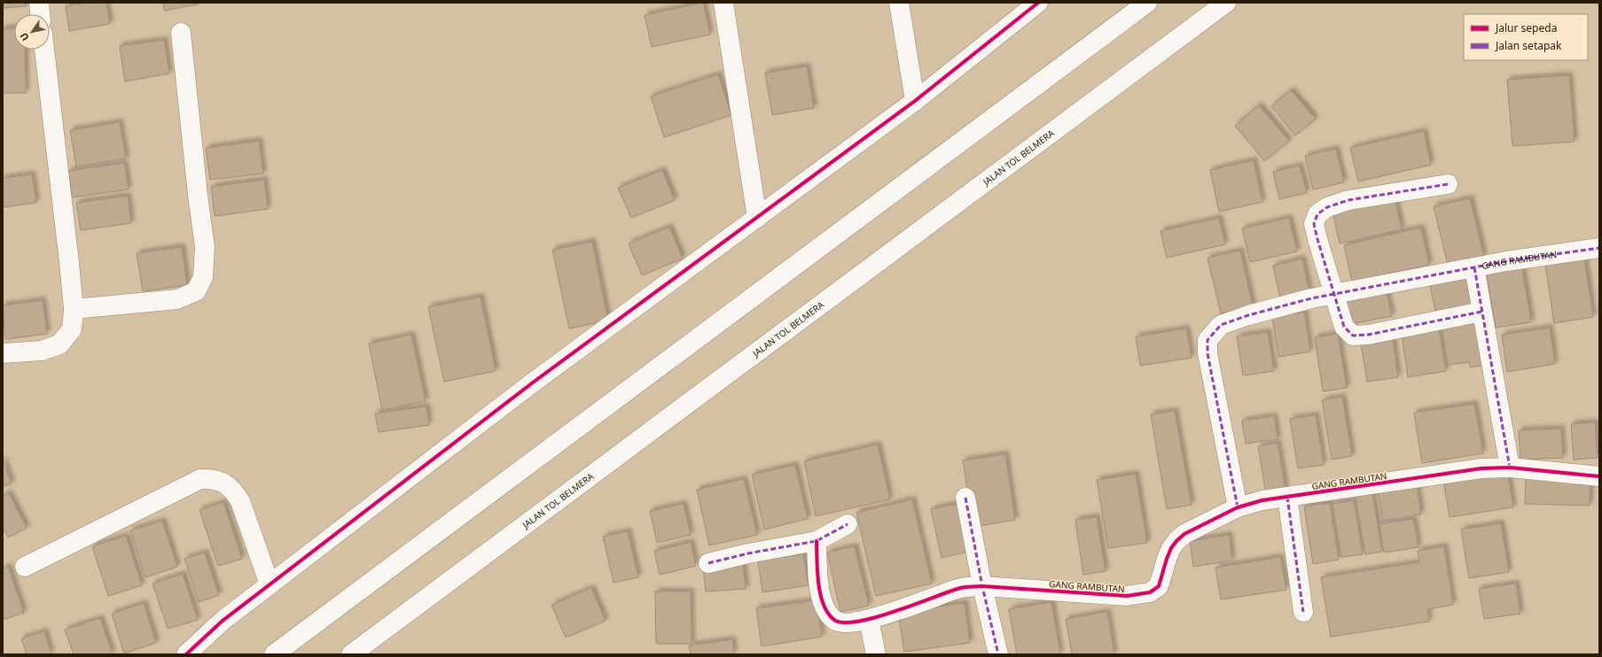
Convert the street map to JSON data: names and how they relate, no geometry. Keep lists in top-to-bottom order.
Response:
{
  "streets": {
    "main road": ["JALAN TOL BELMERA", "GANG RAMBUTAN"]
  },
  "legend": ["Jalur sepeda", "Jalan setapak"],
  "north": "bottom left"
}
